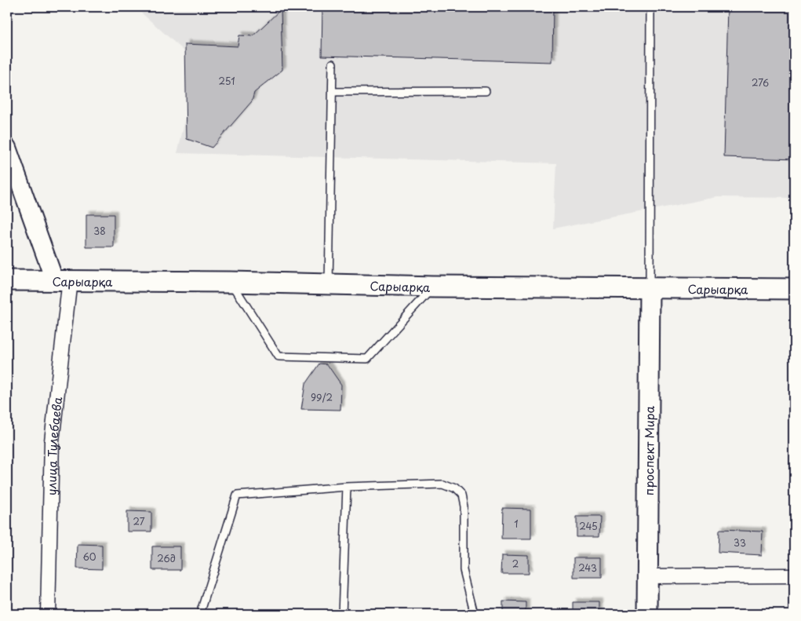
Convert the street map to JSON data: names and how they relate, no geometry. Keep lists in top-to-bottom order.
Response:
{
  "streets": {
    "main road": ["Сарыарқа", "проспект Мира"],
    "street": ["улица Тулебаева"]
  },
  "crossings": [
    ["Сарыарқа", "улица Тулебаева"],
    ["Сарыарқа", "проспект Мира"]
  ],
  "house_numbers": [
    "251",
    "276",
    "38",
    "99/2",
    "27",
    "1",
    "245",
    "33",
    "60",
    "26д",
    "2",
    "243"
  ]
}
